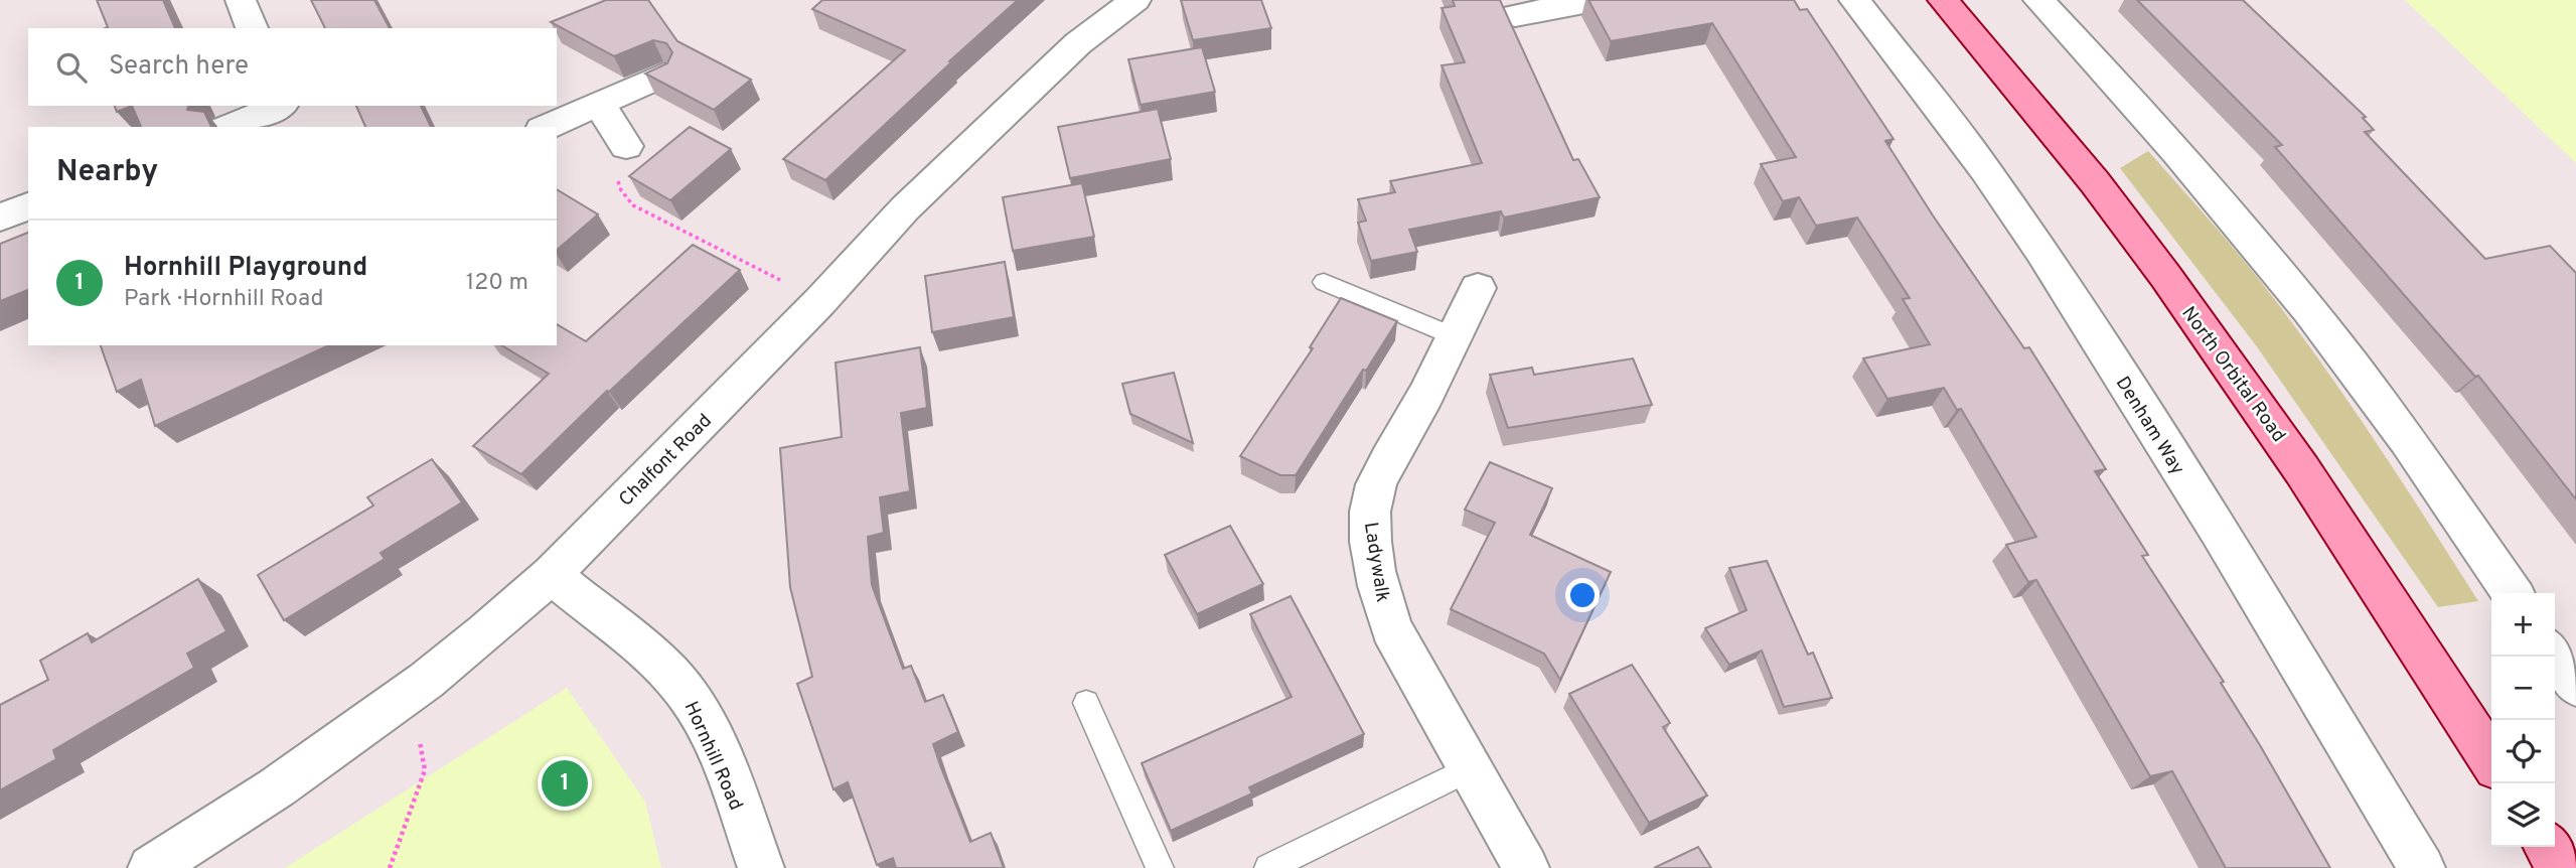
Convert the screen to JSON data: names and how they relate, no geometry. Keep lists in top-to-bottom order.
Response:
{
  "streets": {
    "main road": ["North Orbital Road"],
    "street": [
      "Denham Way",
      "Chalfont Road",
      "Ladywalk",
      "Hornhill Road"
    ]
  },
  "crossings": [
    ["Chalfont Road", "Hornhill Road"]
  ],
  "page": {
    "search": "Search here",
    "heading": "Nearby",
    "list": [
      {
        "mark": "1",
        "name": "Hornhill Playground",
        "note": "Park · Hornhill Road",
        "value": "120 m"
      }
    ],
    "map_buttons": ["+", "−"],
    "pins": "1"
  }
}
